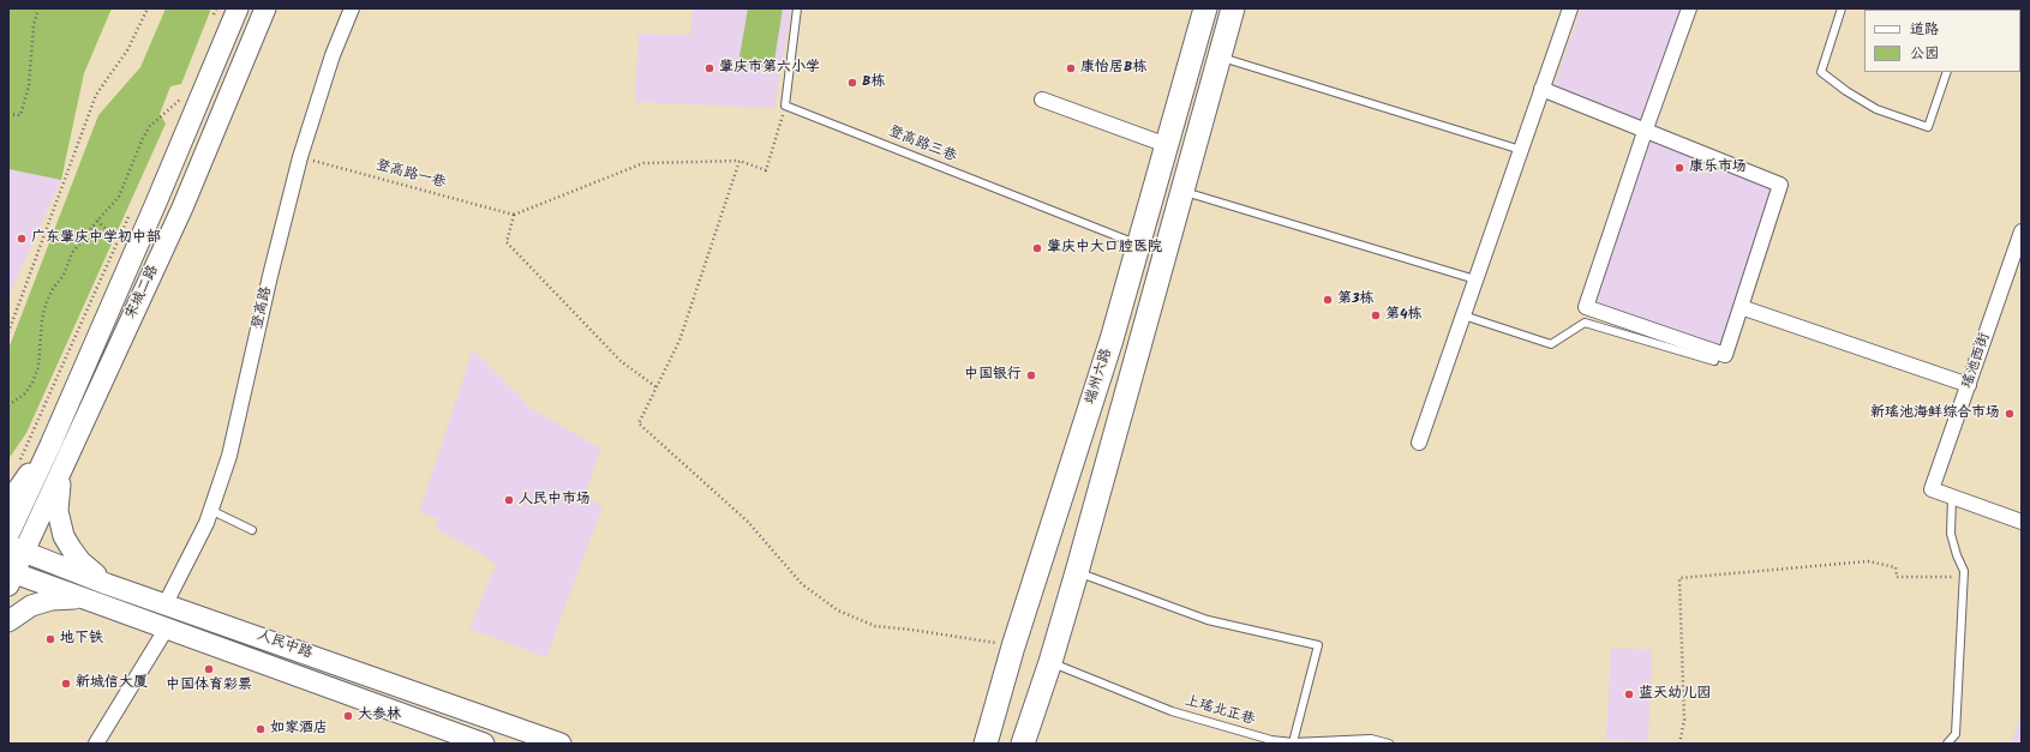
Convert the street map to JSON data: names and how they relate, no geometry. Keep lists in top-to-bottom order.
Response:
{
  "streets": {
    "main road": ["宋城二路", "端州六路", "人民中路"],
    "street": ["登高路", "瑶池西街"],
    "lane": ["登高路三巷", "上瑶北正巷"],
    "path": ["登高路一巷"]
  },
  "crossings": [
    ["登高路三巷", "端州六路"],
    ["登高路一巷", "登高路"],
    ["宋城二路", "人民中路"],
    ["登高路", "人民中路"],
    ["端州六路", "上瑶北正巷"]
  ],
  "places": [
    "肇庆市第六小学",
    "康怡居B栋",
    "B栋",
    "康乐市场",
    "广东肇庆中学初中部",
    "肇庆中大口腔医院",
    "第3栋",
    "第4栋",
    "中国银行",
    "新瑶池海鲜综合市场",
    "人民中市场",
    "地下铁",
    "中国体育彩票",
    "新城信大厦",
    "蓝天幼儿园",
    "大参林",
    "如家酒店"
  ],
  "legend": ["道路", "公园"]
}
